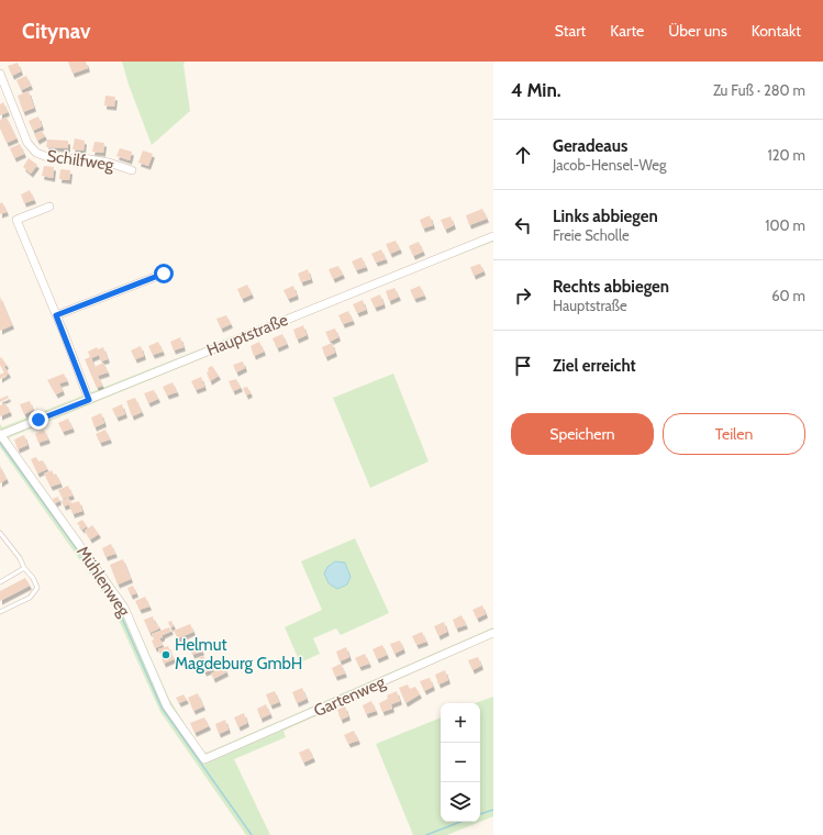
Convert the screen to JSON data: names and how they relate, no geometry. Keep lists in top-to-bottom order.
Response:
{
  "streets": {
    "street": [
      "Schilfweg",
      "Hauptstraße",
      "Mühlenweg",
      "Gartenweg"
    ]
  },
  "crossings": [
    ["Hauptstraße", "Mühlenweg"],
    ["Mühlenweg", "Gartenweg"]
  ],
  "places": ["Helmut Magdeburg GmbH"],
  "page": {
    "header": "Citynav",
    "nav": [
      "Start",
      "Karte",
      "Über uns",
      "Kontakt"
    ],
    "heading": ["4 Min.", "Zu Fuß · 280 m"],
    "list": [
      ["Geradeaus", "Jacob-Hensel-Weg", "120 m"],
      ["Links abbiegen", "Freie Scholle", "100 m"],
      ["Rechts abbiegen", "Hauptstraße", "60 m"],
      "Ziel erreicht"
    ],
    "buttons": ["Speichern", "Teilen"],
    "map_buttons": ["+", "−"]
  }
}
